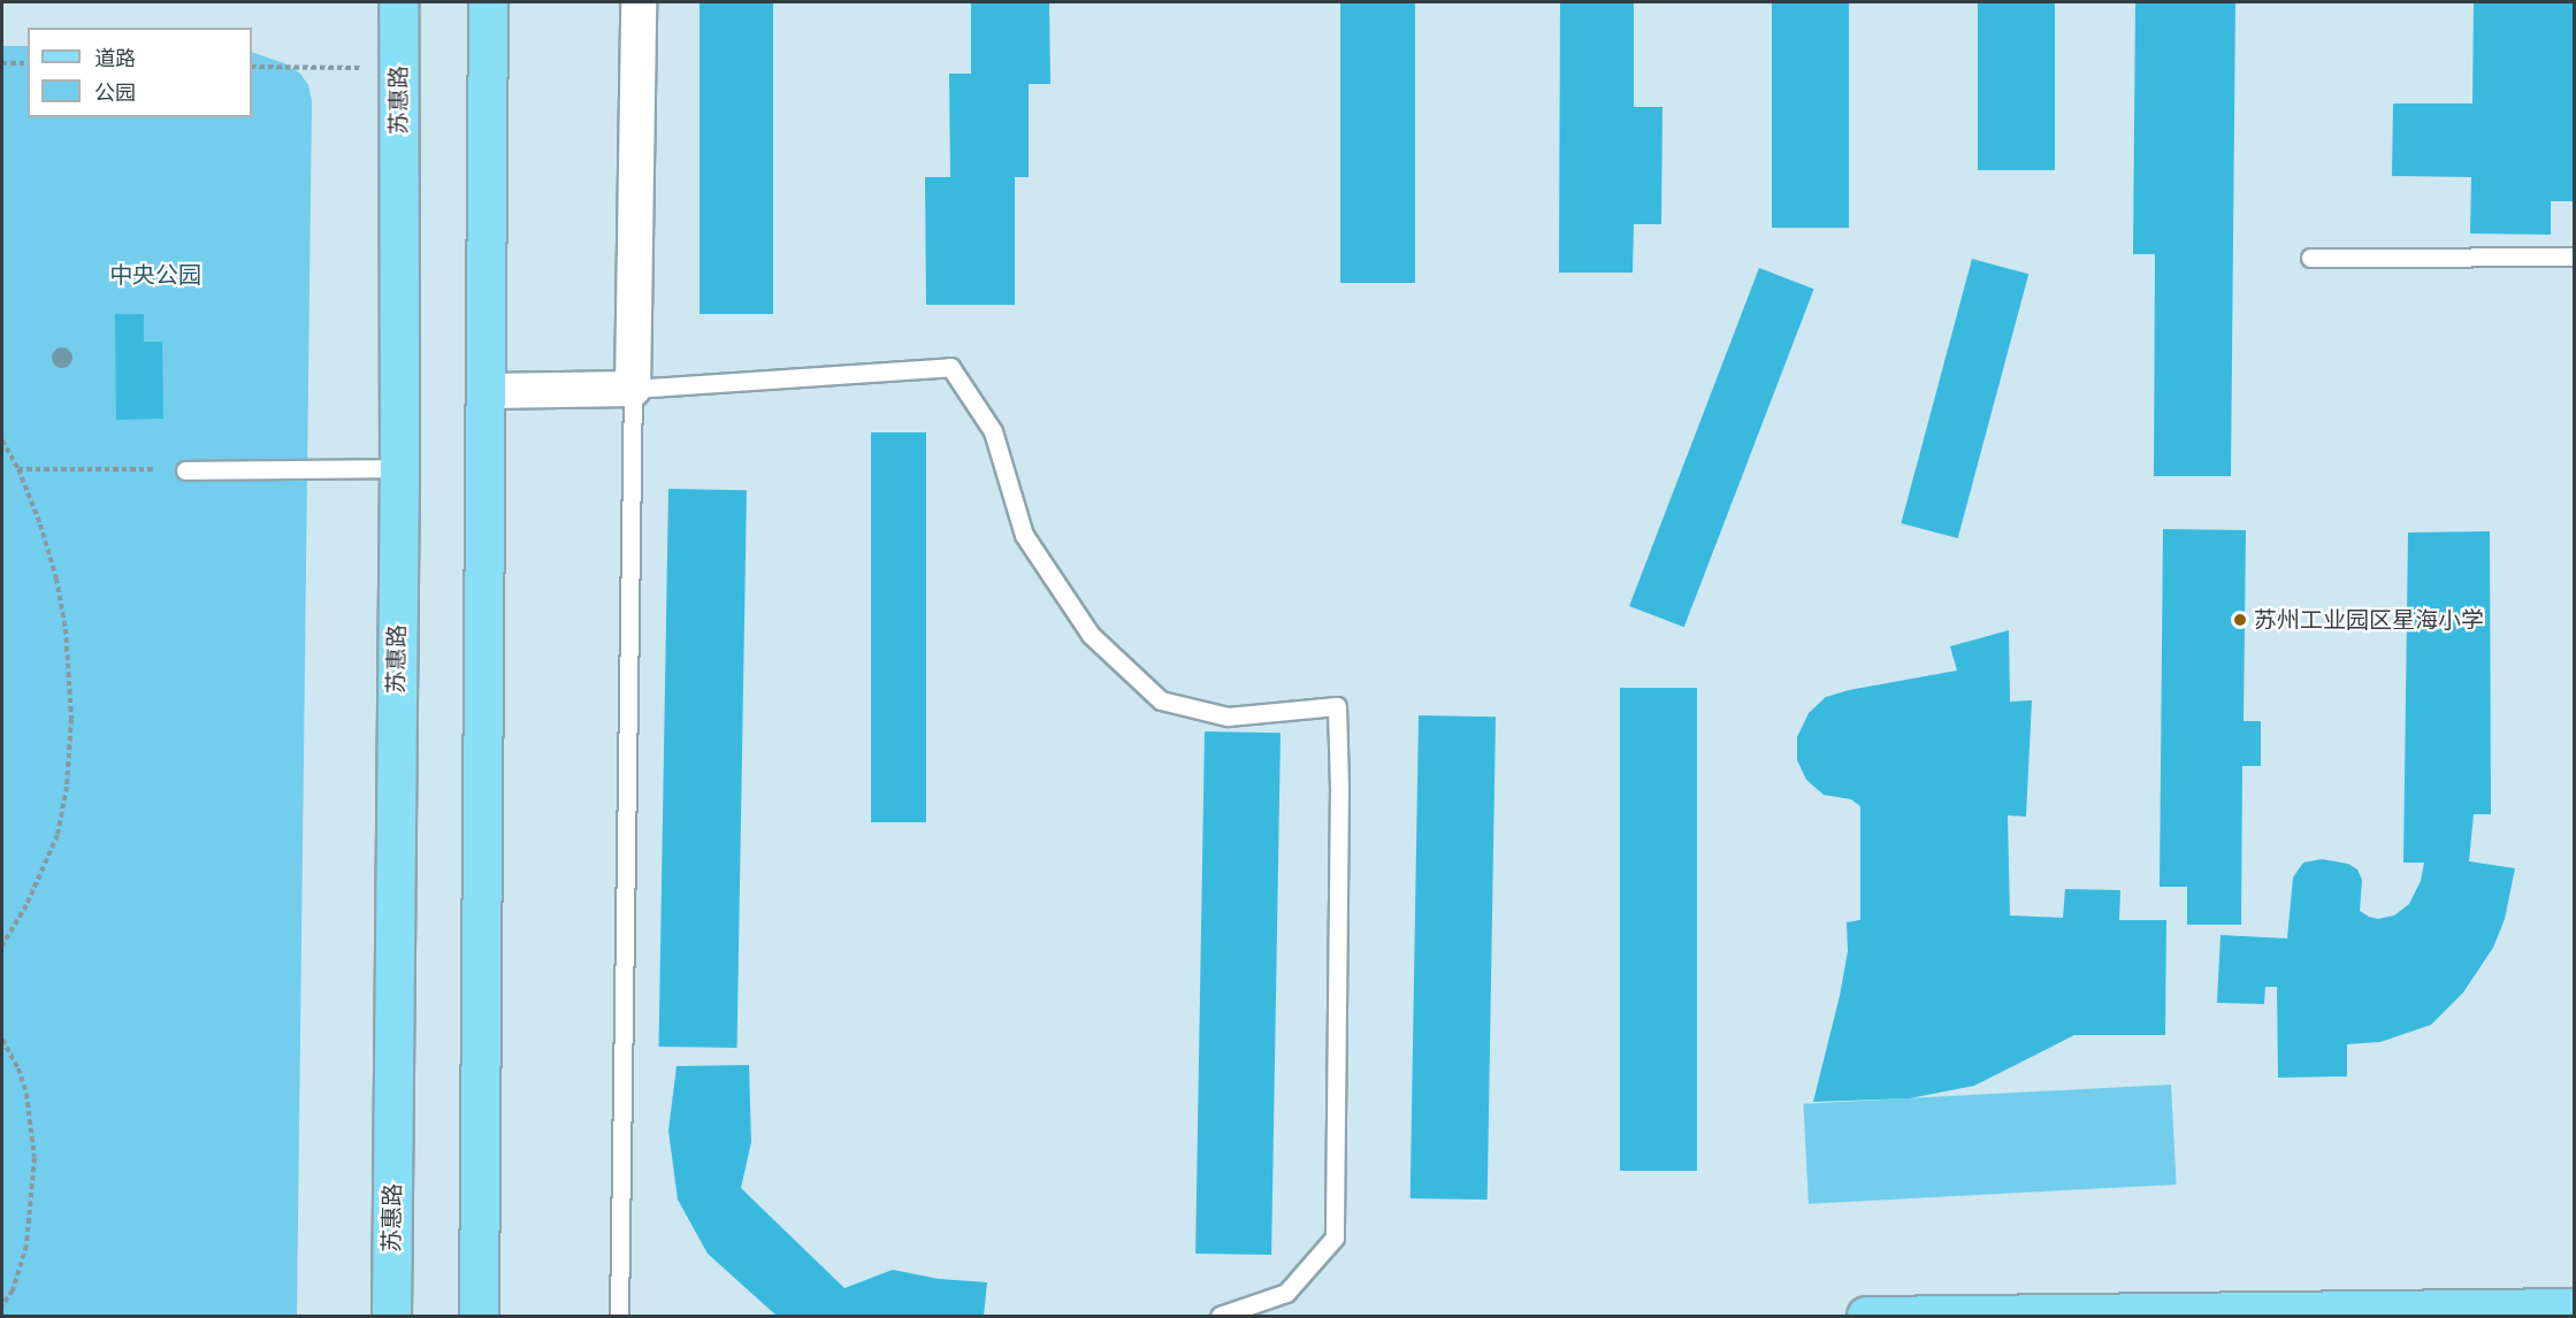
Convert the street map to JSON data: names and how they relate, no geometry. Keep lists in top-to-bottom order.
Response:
{
  "streets": {
    "main road": ["苏惠路"]
  },
  "parks": ["中央公园"],
  "places": ["苏州工业园区星海小学"],
  "legend": ["道路", "公园"]
}
